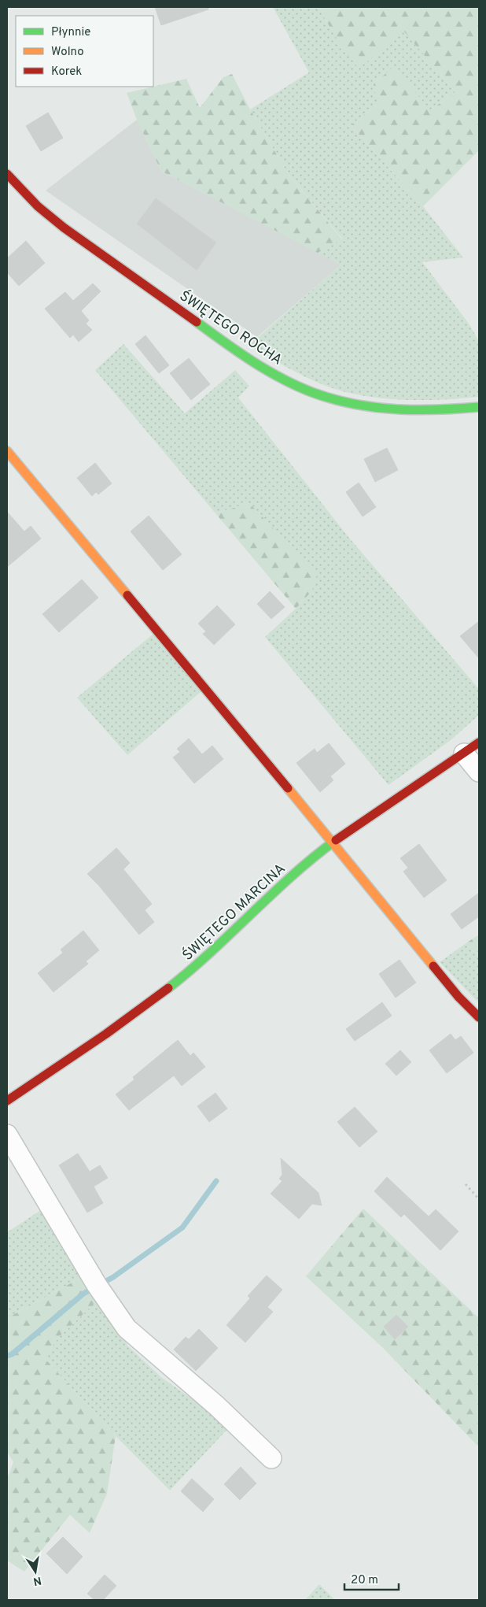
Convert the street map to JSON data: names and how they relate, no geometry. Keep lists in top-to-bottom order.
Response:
{
  "streets": {
    "street": ["ŚWIĘTEGO ROCHA", "ŚWIĘTEGO MARCINA"]
  },
  "legend": ["Płynnie", "Wolno", "Korek"],
  "scale_bar": "20 m",
  "north": "bottom"
}
